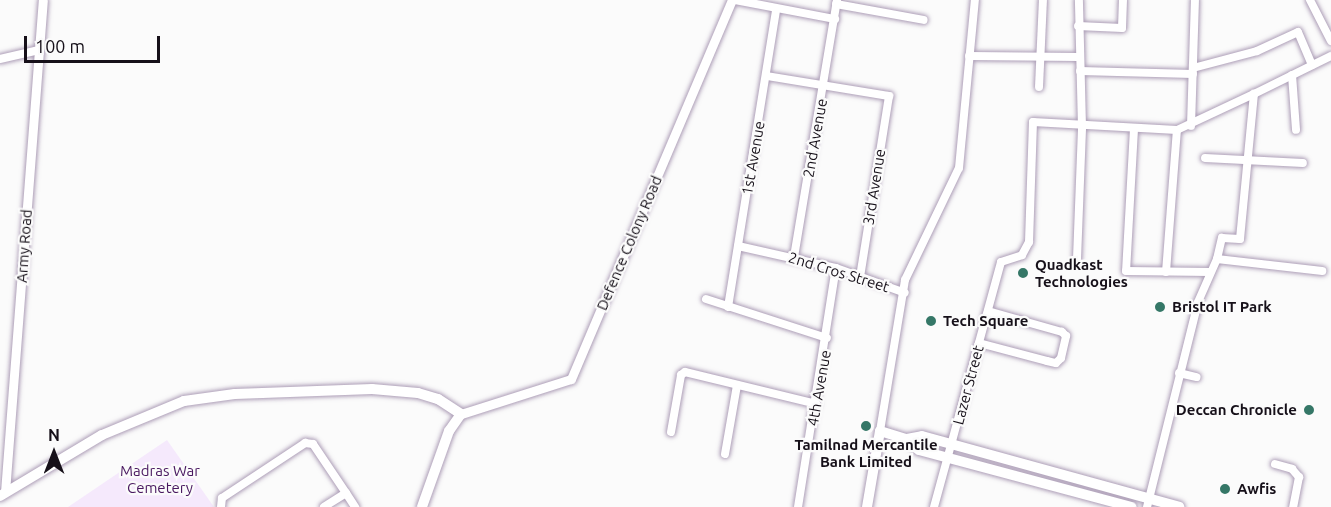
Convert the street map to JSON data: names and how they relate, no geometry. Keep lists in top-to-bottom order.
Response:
{
  "streets": {
    "street": [
      "2nd Avenue",
      "1st Avenue",
      "3rd Avenue",
      "Defence Colony Road",
      "Army Road",
      "2nd Cros Street",
      "Lazer Street",
      "4th Avenue"
    ]
  },
  "crossings": [
    ["2nd Avenue", "3rd Avenue"],
    ["2nd Avenue", "2nd Cros Street"],
    ["1st Avenue", "2nd Cros Street"],
    ["3rd Avenue", "2nd Cros Street"],
    ["2nd Cros Street", "4th Avenue"]
  ],
  "parks": ["Madras War Cemetery"],
  "places": [
    "Quadkast Technologies",
    "Bristol IT Park",
    "Tech Square",
    "Deccan Chronicle",
    "Tamilnad Mercantile Bank Limited",
    "Awfis"
  ],
  "scale_bar": "100 m",
  "north": "top"
}
